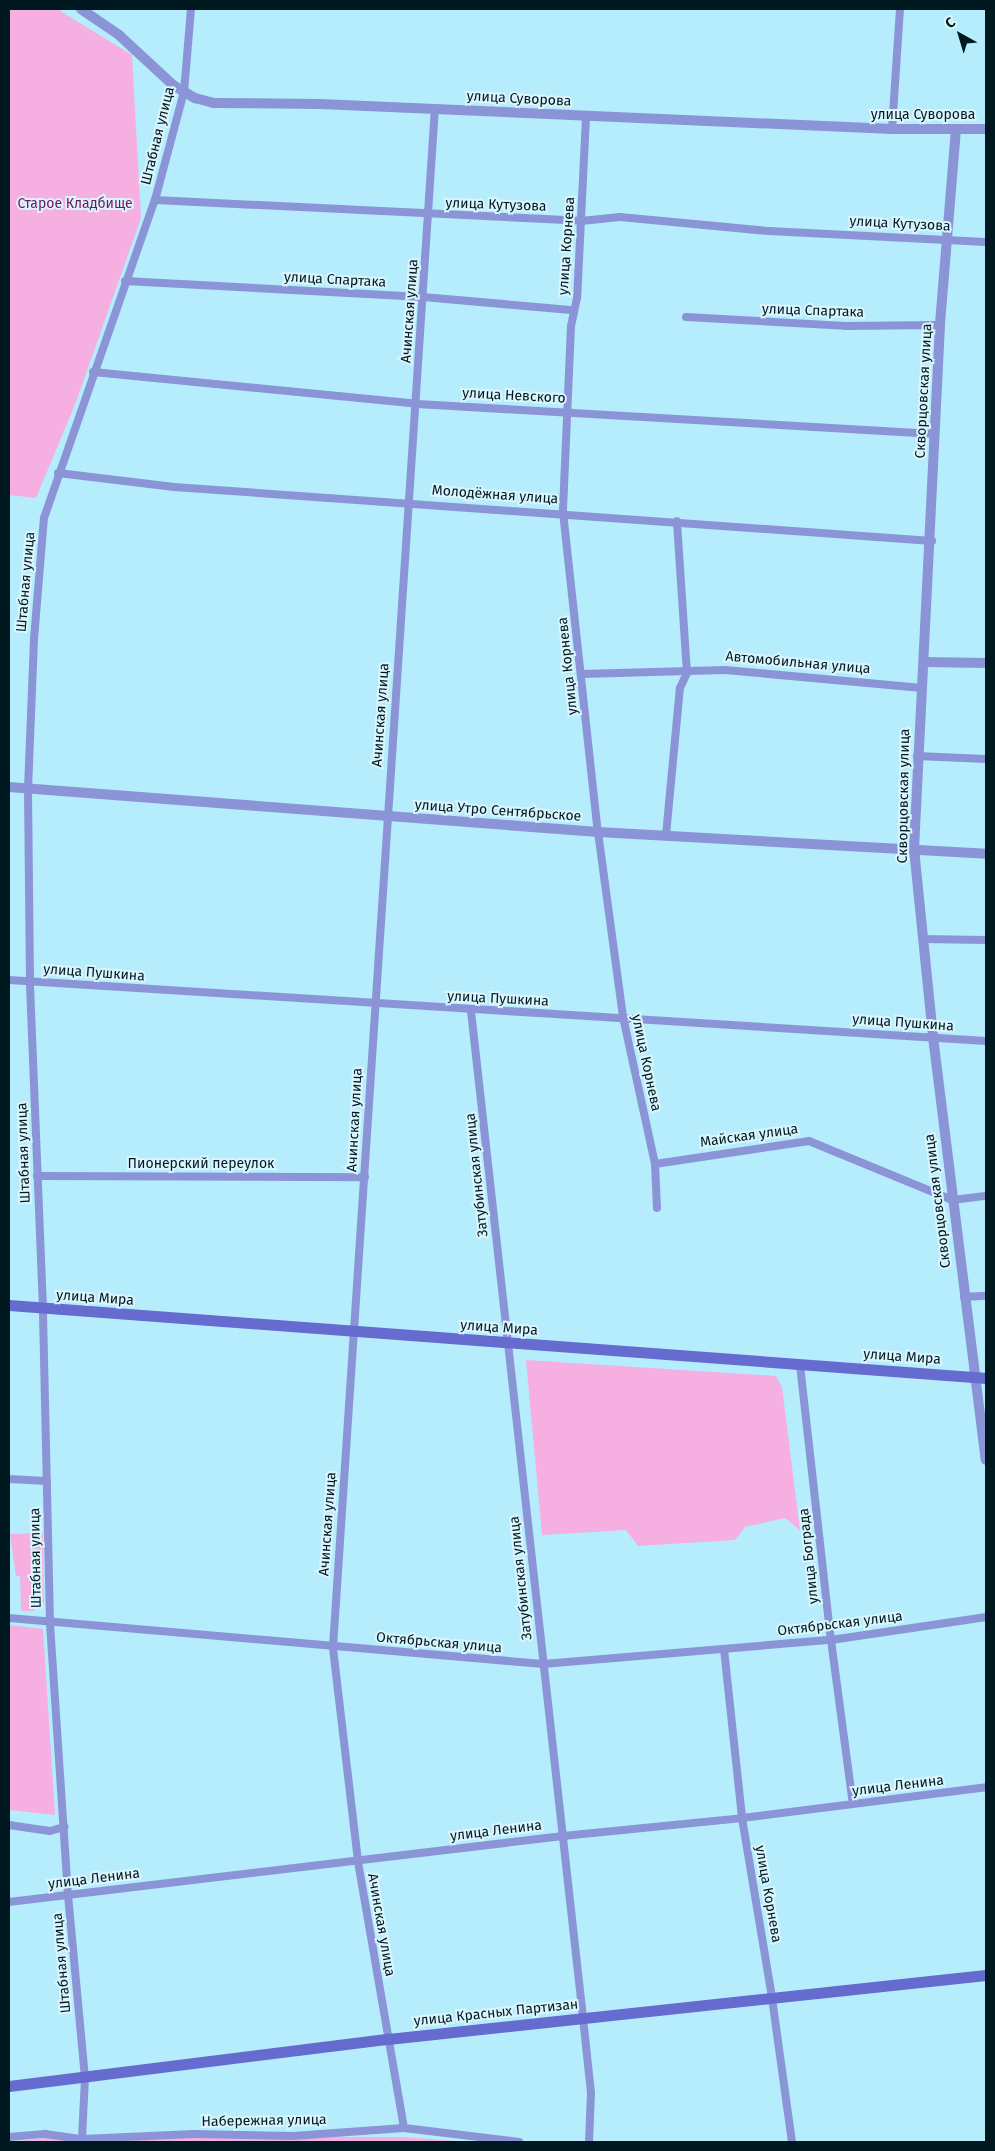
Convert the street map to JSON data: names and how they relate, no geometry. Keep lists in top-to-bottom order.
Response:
{
  "streets": {
    "main road": ["улица Мира", "улица Красных Партизан"],
    "street": [
      "улица Суворова",
      "Штабная улица",
      "улица Кутузова",
      "улица Корнева",
      "улица Спартака",
      "Ачинская улица",
      "Скворцовская улица",
      "улица Невского",
      "Молодёжная улица",
      "Автомобильная улица",
      "улица Утро Сентябрьское",
      "улица Пушкина",
      "Майская улица",
      "Пионерский переулок",
      "Затубинская улица",
      "улица Бограда",
      "Октябрьская улица",
      "улица Ленина",
      "Набережная улица"
    ]
  },
  "crossings": [
    ["улица Суворова", "Штабная улица"],
    ["улица Суворова", "улица Корнева"],
    ["улица Суворова", "Ачинская улица"],
    ["улица Суворова", "Скворцовская улица"],
    ["Штабная улица", "улица Кутузова"],
    ["Штабная улица", "улица Спартака"],
    ["Штабная улица", "улица Невского"],
    ["Штабная улица", "Молодёжная улица"],
    ["Штабная улица", "улица Утро Сентябрьское"],
    ["Штабная улица", "улица Пушкина"],
    ["Штабная улица", "Пионерский переулок"],
    ["Штабная улица", "улица Мира"],
    ["Штабная улица", "Октябрьская улица"],
    ["Штабная улица", "улица Ленина"],
    ["Штабная улица", "улица Красных Партизан"],
    ["Штабная улица", "Набережная улица"],
    ["улица Кутузова", "улица Корнева"],
    ["улица Кутузова", "Ачинская улица"],
    ["улица Кутузова", "Скворцовская улица"],
    ["улица Корнева", "улица Спартака"],
    ["улица Корнева", "улица Невского"],
    ["улица Корнева", "Молодёжная улица"],
    ["улица Корнева", "Автомобильная улица"],
    ["улица Корнева", "улица Утро Сентябрьское"],
    ["улица Корнева", "улица Пушкина"],
    ["улица Корнева", "Майская улица"],
    ["улица Корнева", "Октябрьская улица"],
    ["улица Корнева", "улица Ленина"],
    ["улица Корнева", "улица Красных Партизан"],
    ["улица Спартака", "Ачинская улица"],
    ["улица Спартака", "Скворцовская улица"],
    ["Ачинская улица", "улица Невского"],
    ["Ачинская улица", "Молодёжная улица"],
    ["Ачинская улица", "улица Утро Сентябрьское"],
    ["Ачинская улица", "улица Пушкина"],
    ["Ачинская улица", "Пионерский переулок"],
    ["Ачинская улица", "улица Мира"],
    ["Ачинская улица", "Октябрьская улица"],
    ["Ачинская улица", "улица Ленина"],
    ["Ачинская улица", "улица Красных Партизан"],
    ["Ачинская улица", "Набережная улица"],
    ["Скворцовская улица", "улица Невского"],
    ["Скворцовская улица", "Молодёжная улица"],
    ["Скворцовская улица", "Автомобильная улица"],
    ["Скворцовская улица", "улица Утро Сентябрьское"],
    ["Скворцовская улица", "улица Пушкина"],
    ["Скворцовская улица", "Майская улица"],
    ["Скворцовская улица", "улица Мира"],
    ["улица Пушкина", "Затубинская улица"],
    ["Затубинская улица", "улица Мира"],
    ["Затубинская улица", "Октябрьская улица"],
    ["Затубинская улица", "улица Ленина"],
    ["Затубинская улица", "улица Красных Партизан"],
    ["улица Мира", "улица Бограда"],
    ["улица Бограда", "Октябрьская улица"],
    ["улица Бограда", "улица Ленина"]
  ],
  "parks": ["Старое Кладбище"],
  "north": "top left"
}
